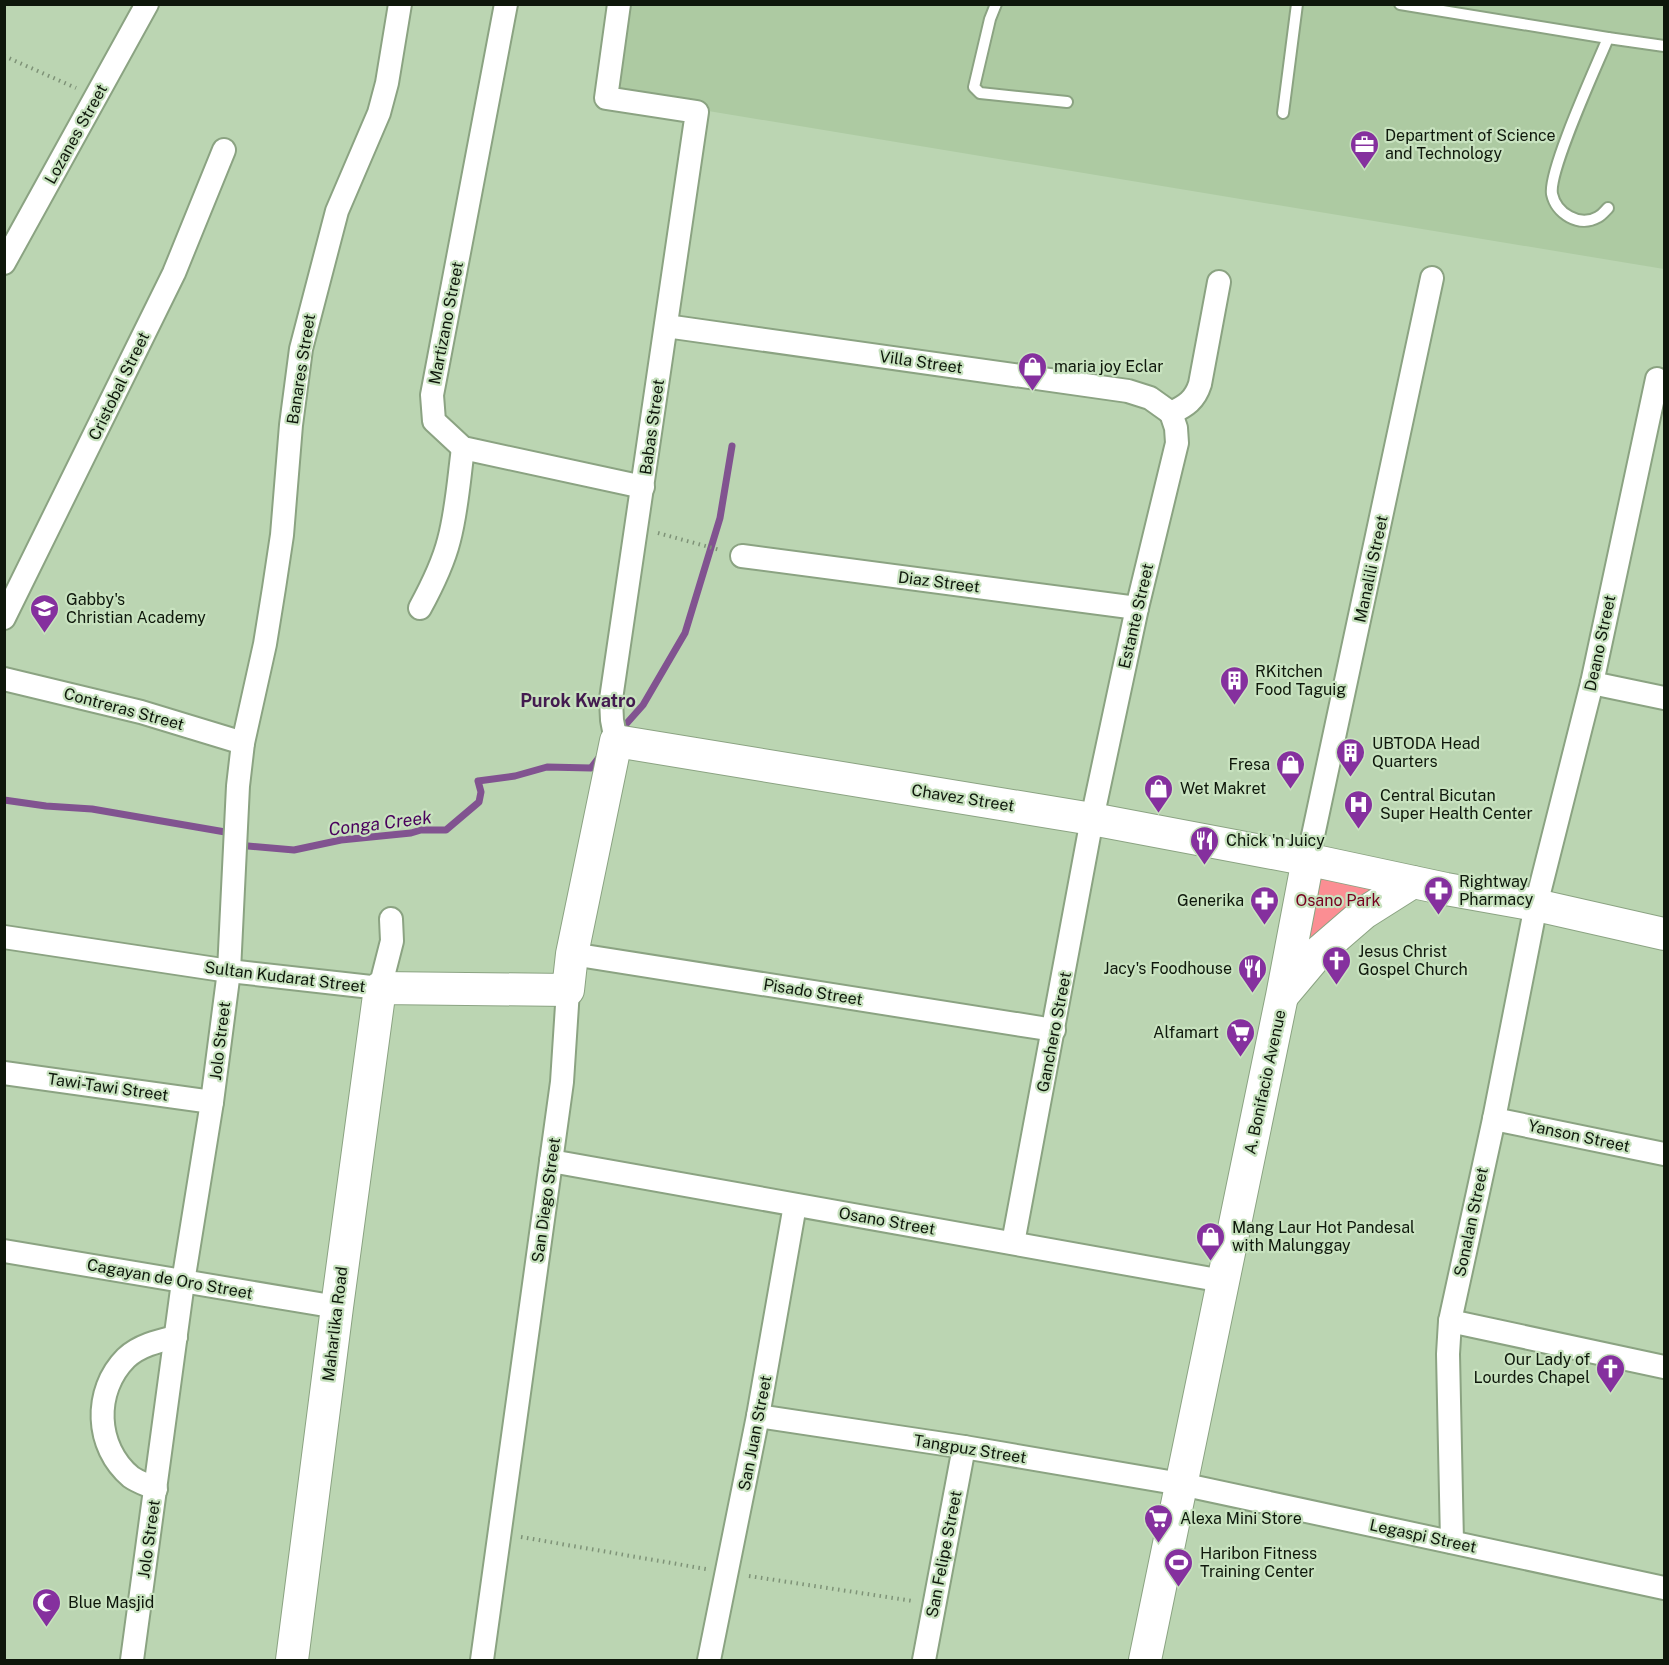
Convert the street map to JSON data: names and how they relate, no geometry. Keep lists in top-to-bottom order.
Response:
{
  "streets": {
    "street": [
      "Lozanes Street",
      "Martizano Street",
      "Villa Street",
      "Banares Street",
      "Cristobal Street",
      "Babas Street",
      "Manalili Street",
      "Diaz Street",
      "Estante Street",
      "Deano Street",
      "Contreras Street",
      "Chavez Street",
      "Sultan Kudarat Street",
      "Pisado Street",
      "Ganchero Street",
      "Jolo Street",
      "A. Bonifacio Avenue",
      "Tawi-Tawi Street",
      "Yanson Street",
      "San Diego Street",
      "Osano Street",
      "Sonalan Street",
      "Cagayan de Oro Street",
      "Maharlika Road",
      "San Juan Street",
      "Tangpuz Street",
      "Legaspi Street",
      "San Felipe Street"
    ]
  },
  "crossings": [
    ["Villa Street", "Babas Street"],
    ["Villa Street", "Estante Street"],
    ["Banares Street", "Contreras Street"],
    ["Banares Street", "Jolo Street"],
    ["Babas Street", "Chavez Street"],
    ["Babas Street", "San Diego Street"],
    ["Manalili Street", "Chavez Street"],
    ["Manalili Street", "A. Bonifacio Avenue"],
    ["Diaz Street", "Estante Street"],
    ["Estante Street", "Chavez Street"],
    ["Estante Street", "Ganchero Street"],
    ["Deano Street", "Sonalan Street"],
    ["Contreras Street", "Jolo Street"],
    ["Chavez Street", "Ganchero Street"],
    ["Chavez Street", "A. Bonifacio Avenue"],
    ["Chavez Street", "San Diego Street"],
    ["Sultan Kudarat Street", "Jolo Street"],
    ["Sultan Kudarat Street", "San Diego Street"],
    ["Sultan Kudarat Street", "Maharlika Road"],
    ["Pisado Street", "Ganchero Street"],
    ["Pisado Street", "San Diego Street"],
    ["Ganchero Street", "Osano Street"],
    ["Jolo Street", "Tawi-Tawi Street"],
    ["Jolo Street", "Cagayan de Oro Street"],
    ["A. Bonifacio Avenue", "Osano Street"],
    ["A. Bonifacio Avenue", "Tangpuz Street"],
    ["A. Bonifacio Avenue", "Legaspi Street"],
    ["Yanson Street", "Sonalan Street"],
    ["San Diego Street", "Osano Street"],
    ["Osano Street", "San Juan Street"],
    ["Sonalan Street", "Legaspi Street"],
    ["Cagayan de Oro Street", "Maharlika Road"],
    ["San Juan Street", "Tangpuz Street"],
    ["Tangpuz Street", "Legaspi Street"],
    ["Tangpuz Street", "San Felipe Street"]
  ],
  "districts": ["Purok Kwatro"],
  "water": ["Conga Creek"],
  "parks": ["Osano Park"],
  "places": {
    "office": ["Department of Science and Technology"],
    "shop": [
      "maria joy Eclar",
      "Fresa",
      "Wet Makret",
      "Mang Laur Hot Pandesal with Malunggay"
    ],
    "school or university": ["Gabby's Christian Academy"],
    "building": ["RKitchen Food Taguig", "UBTODA Head Quarters"],
    "hospital": ["Central Bicutan Super Health Center"],
    "restaurant": ["Chick 'n Juicy", "Jacy's Foodhouse"],
    "pharmacy": ["Rightway Pharmacy", "Generika"],
    "church": ["Jesus Christ Gospel Church", "Our Lady of Lourdes Chapel"],
    "supermarket": ["Alfamart", "Alexa Mini Store"],
    "sports": ["Haribon Fitness Training Center"],
    "mosque": ["Blue Masjid"]
  }
}
